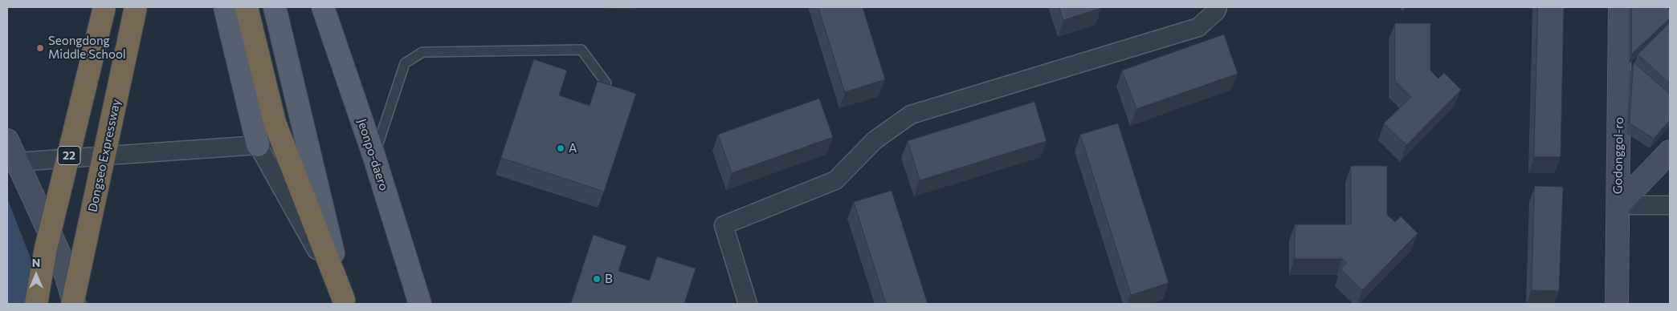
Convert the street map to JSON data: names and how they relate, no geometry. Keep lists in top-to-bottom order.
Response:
{
  "streets": {
    "highway": ["22", "Dongseo Expressway"],
    "main road": ["Jeonpo-daero"],
    "street": ["Godonggol-ro"]
  },
  "places": ["Seongdong Middle School", "A", "B"],
  "north": "top"
}
